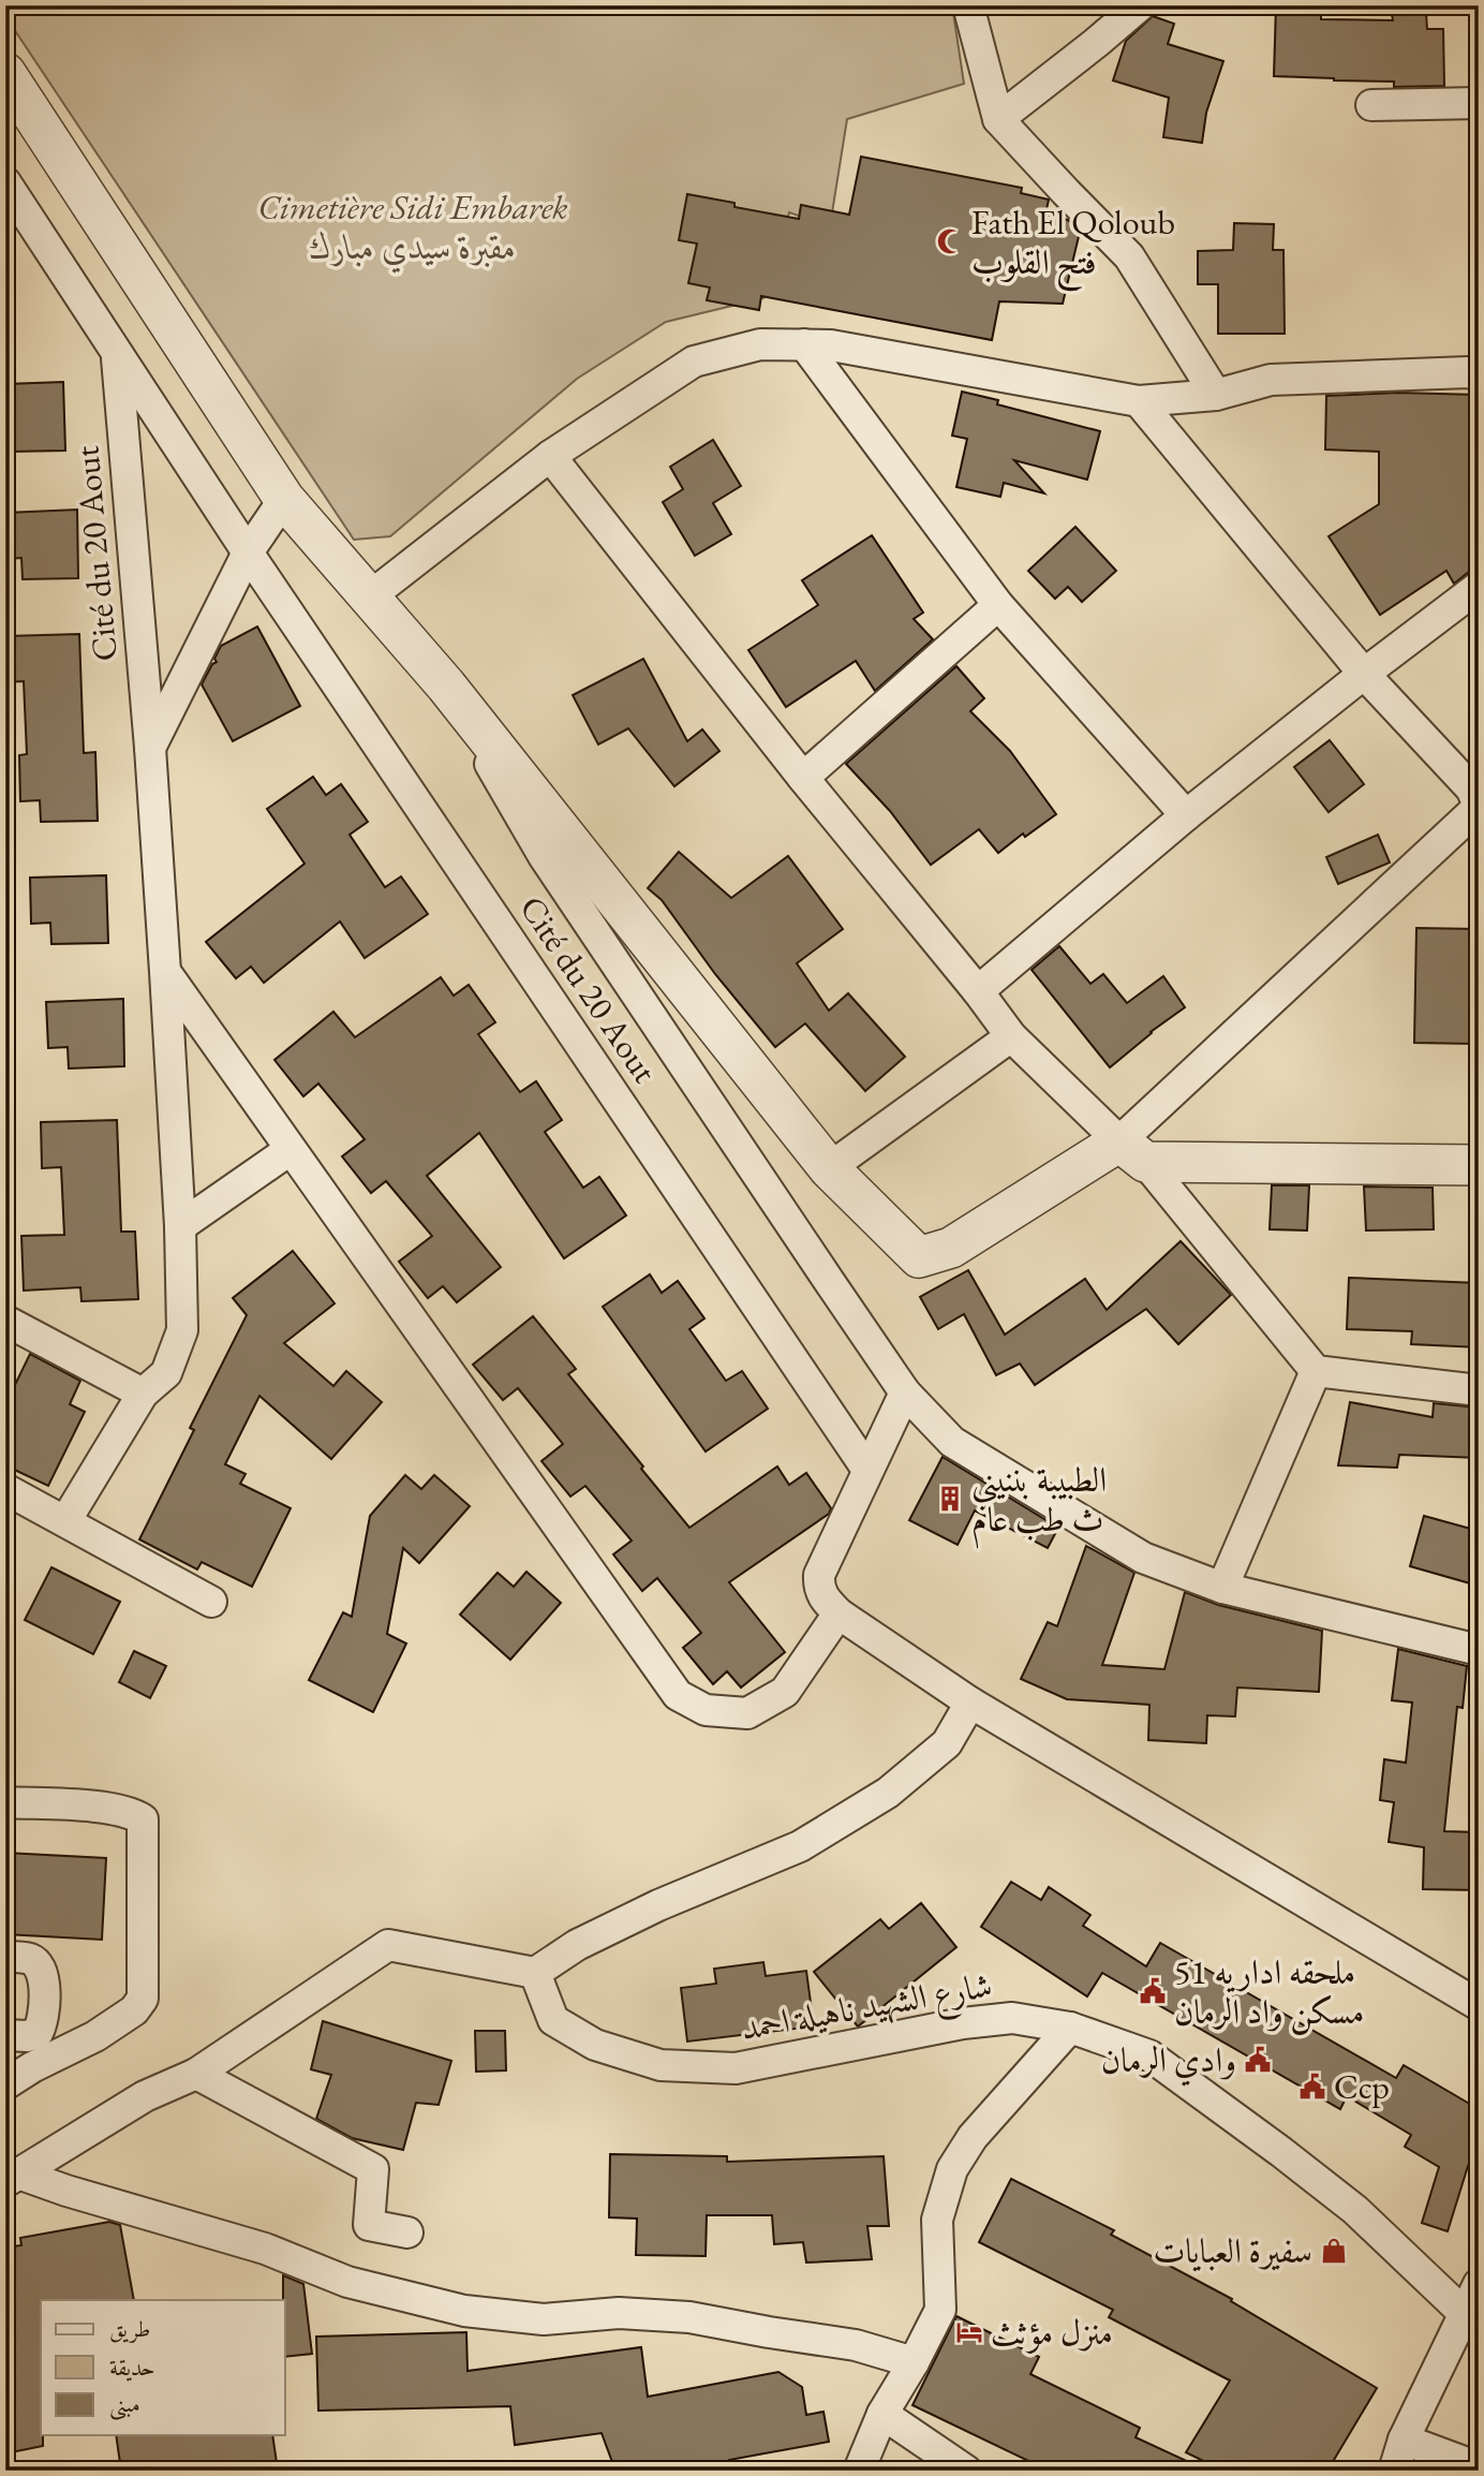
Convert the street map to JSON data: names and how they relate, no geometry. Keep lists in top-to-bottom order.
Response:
{
  "streets": {
    "street": ["Cité du 20 Aout", "شارع الشهيد ناهيلة احمد"]
  },
  "parks": ["Cimetière Sidi Embarek مقبرة سيدي مبارك"],
  "places": {
    "mosque": ["Fath El Qoloub فتح القلوب"],
    "building": ["الطبيبة بننيني ث طب عام"],
    "public building": ["ملحقه اداريه 51 مسكن واد الرمان", "وادي الرمان", "Ccp"],
    "shop": ["سفيرة العبايات"],
    "hotel": ["منزل مؤثث"]
  },
  "legend": ["طريق", "حديقة", "مبنى"]
}
